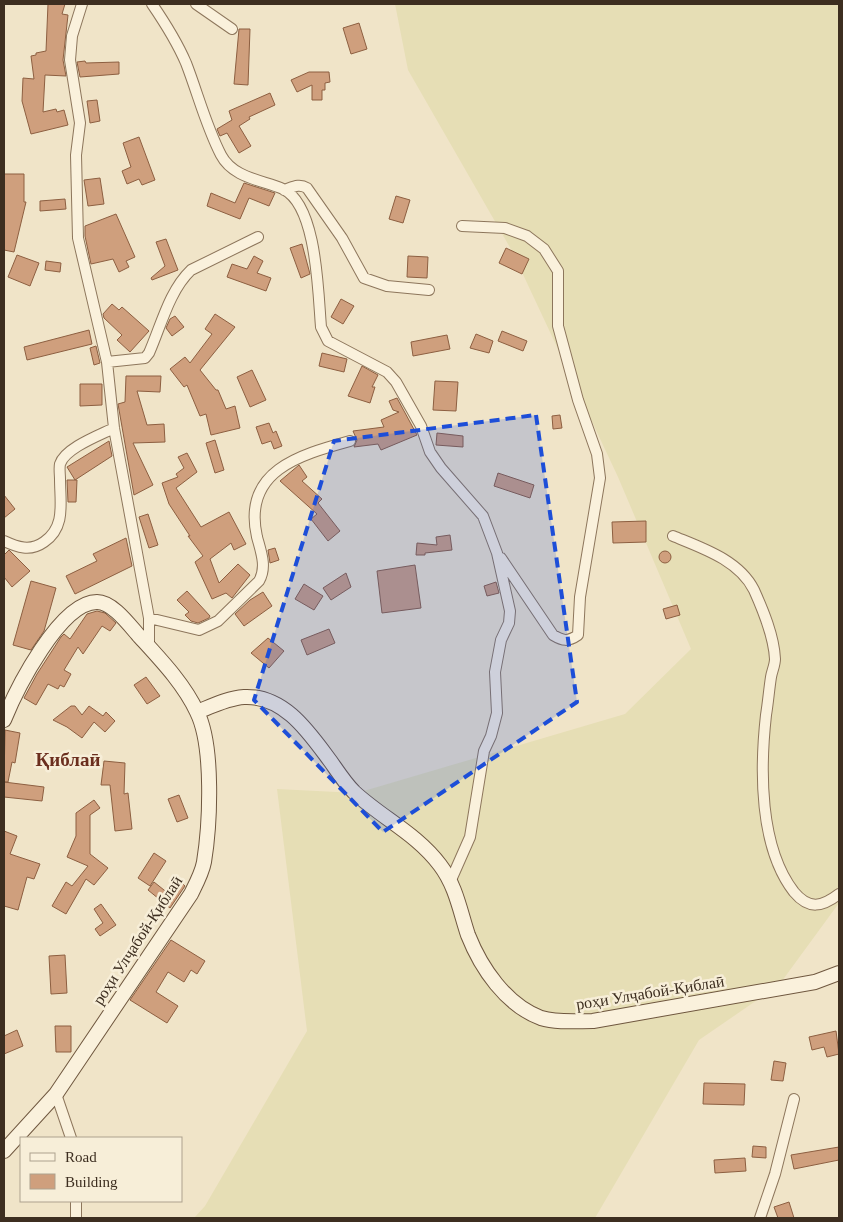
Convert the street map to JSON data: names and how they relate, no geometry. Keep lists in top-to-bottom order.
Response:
{
  "streets": {
    "street": ["роҳи Улҷабой-Қиблаӣ"]
  },
  "districts": ["Қиблаӣ"],
  "legend": ["Road", "Building"]
}
